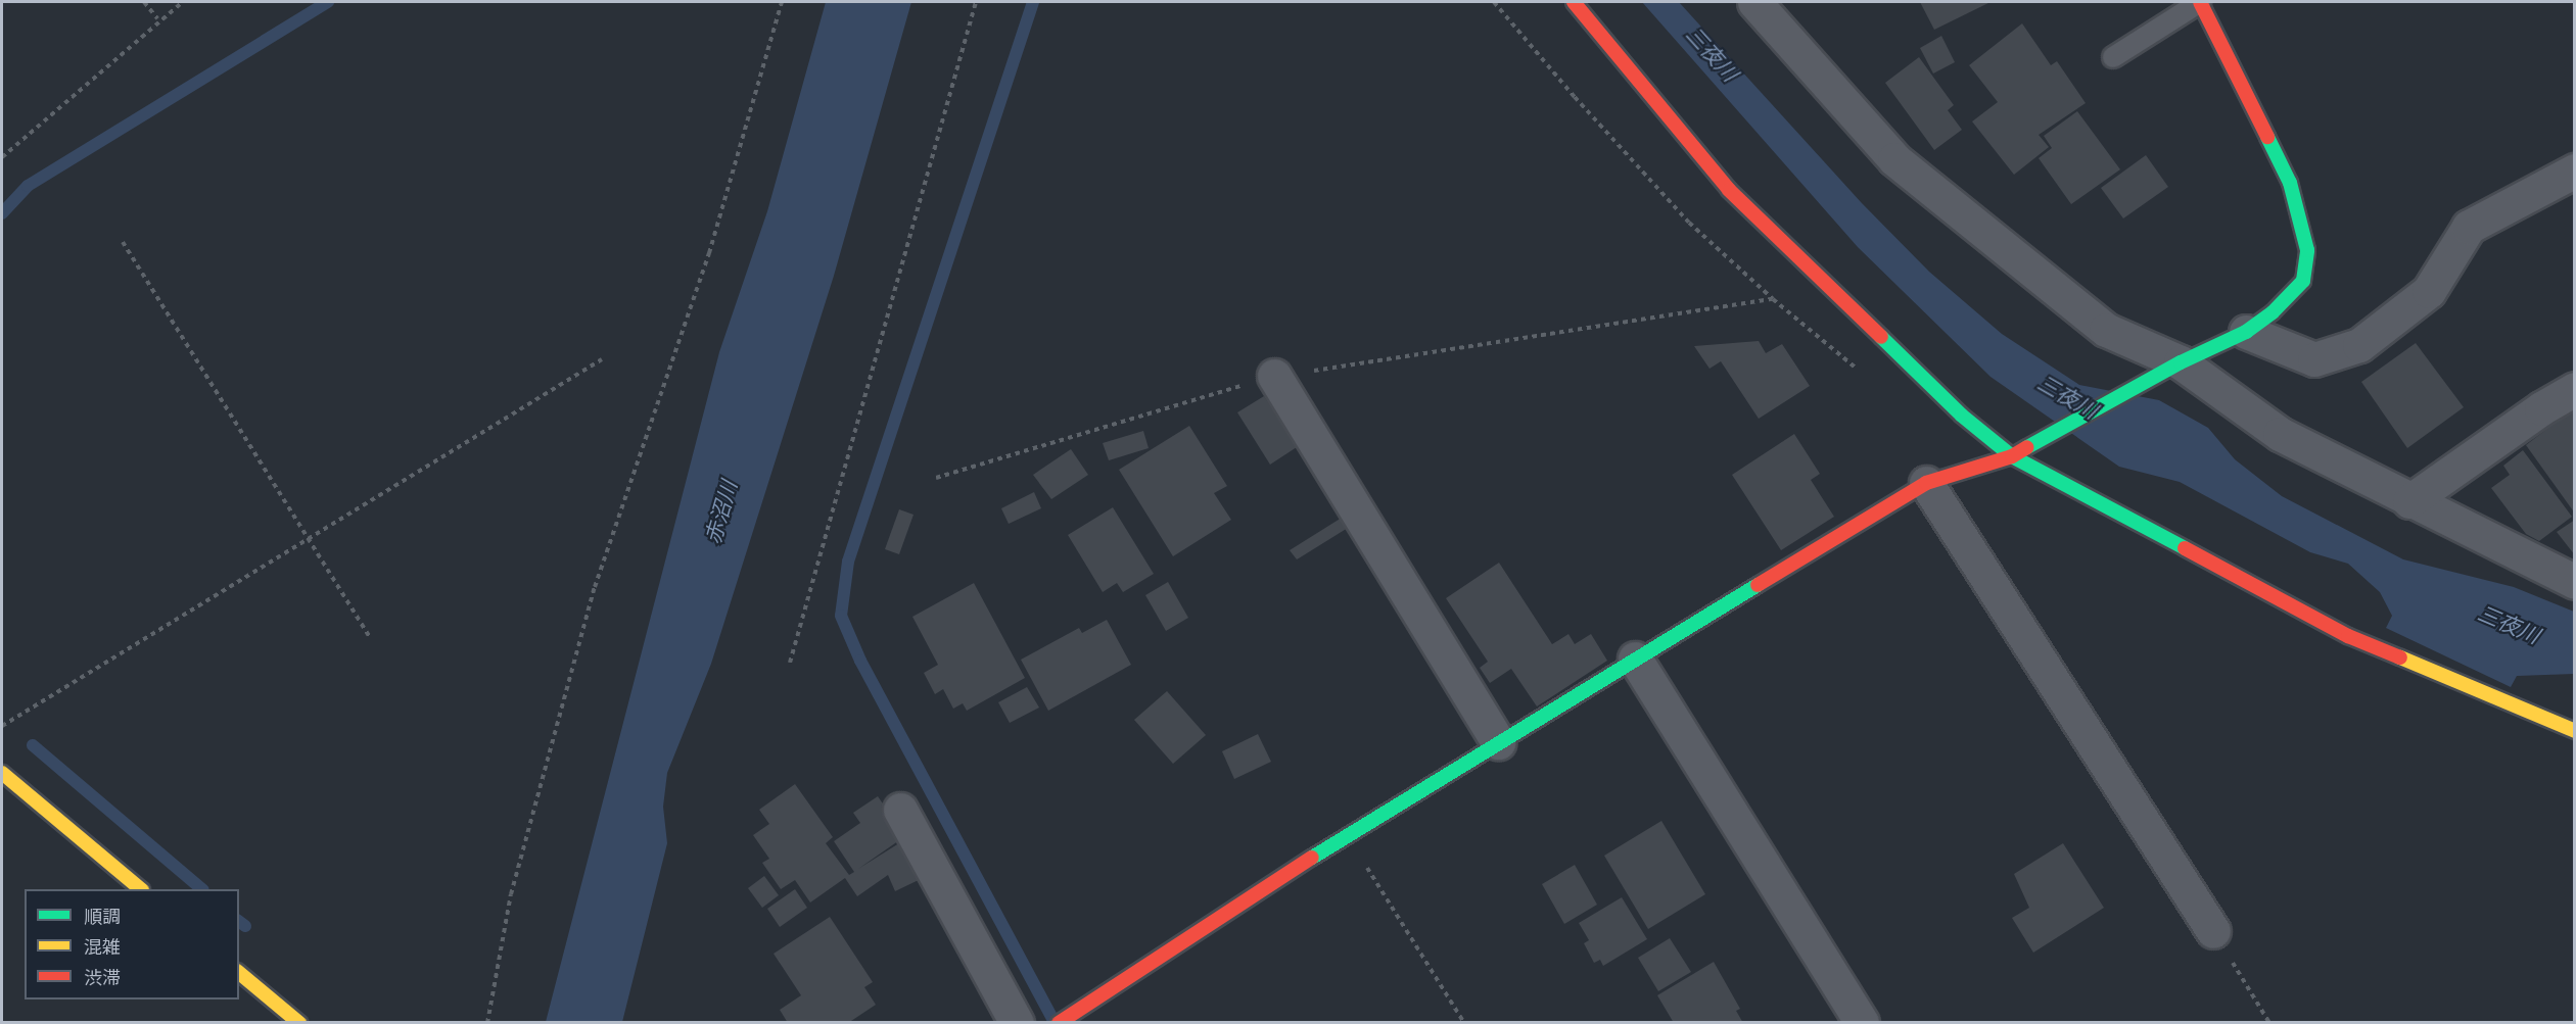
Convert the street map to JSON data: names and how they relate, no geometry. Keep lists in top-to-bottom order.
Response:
{
  "water": ["三夜川", "赤沼川"],
  "legend": ["順調", "混雑", "渋滞"]
}
